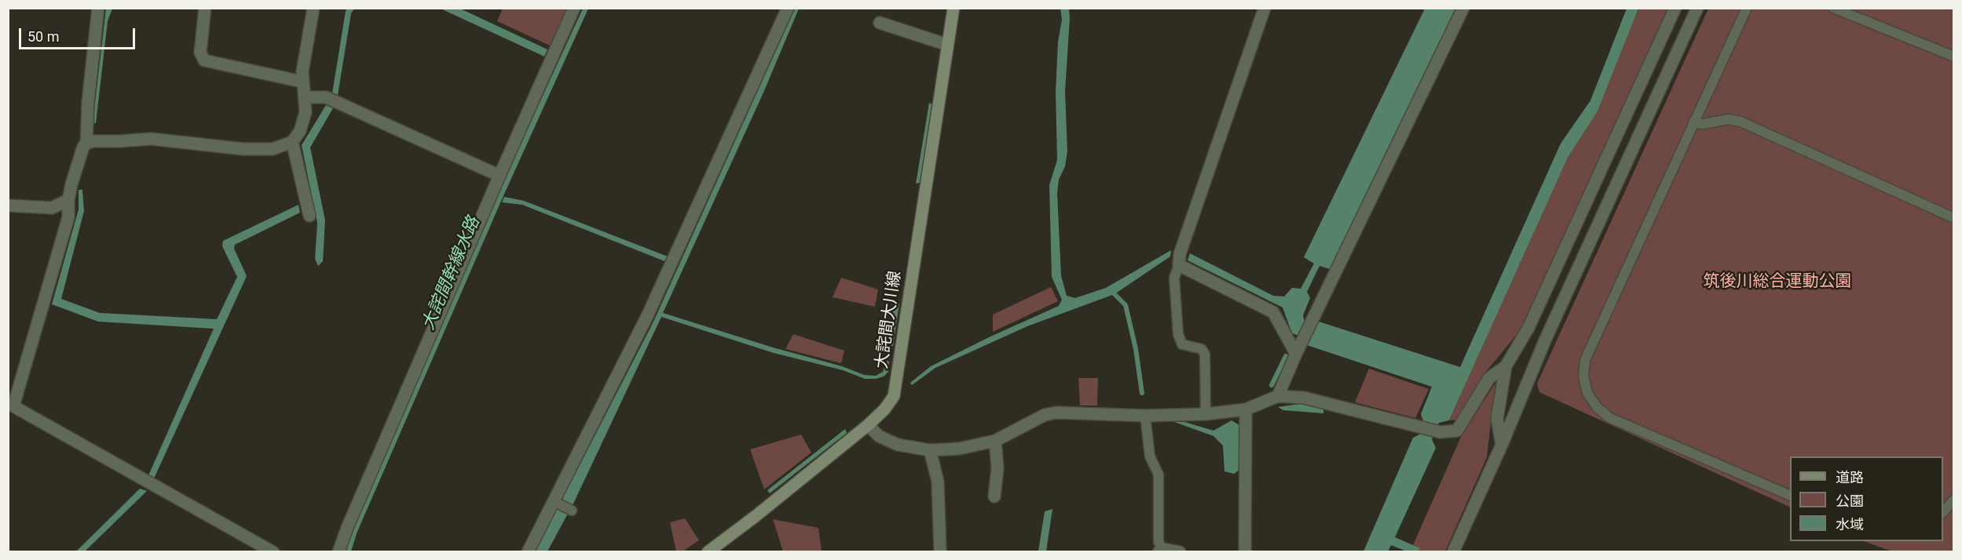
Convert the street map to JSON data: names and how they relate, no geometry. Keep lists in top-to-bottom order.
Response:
{
  "streets": {
    "main road": ["大詫間大川線"]
  },
  "water": ["大詫間幹線水路"],
  "parks": ["筑後川総合運動公園"],
  "legend": ["道路", "公園", "水域"],
  "scale_bar": "50 m"
}
